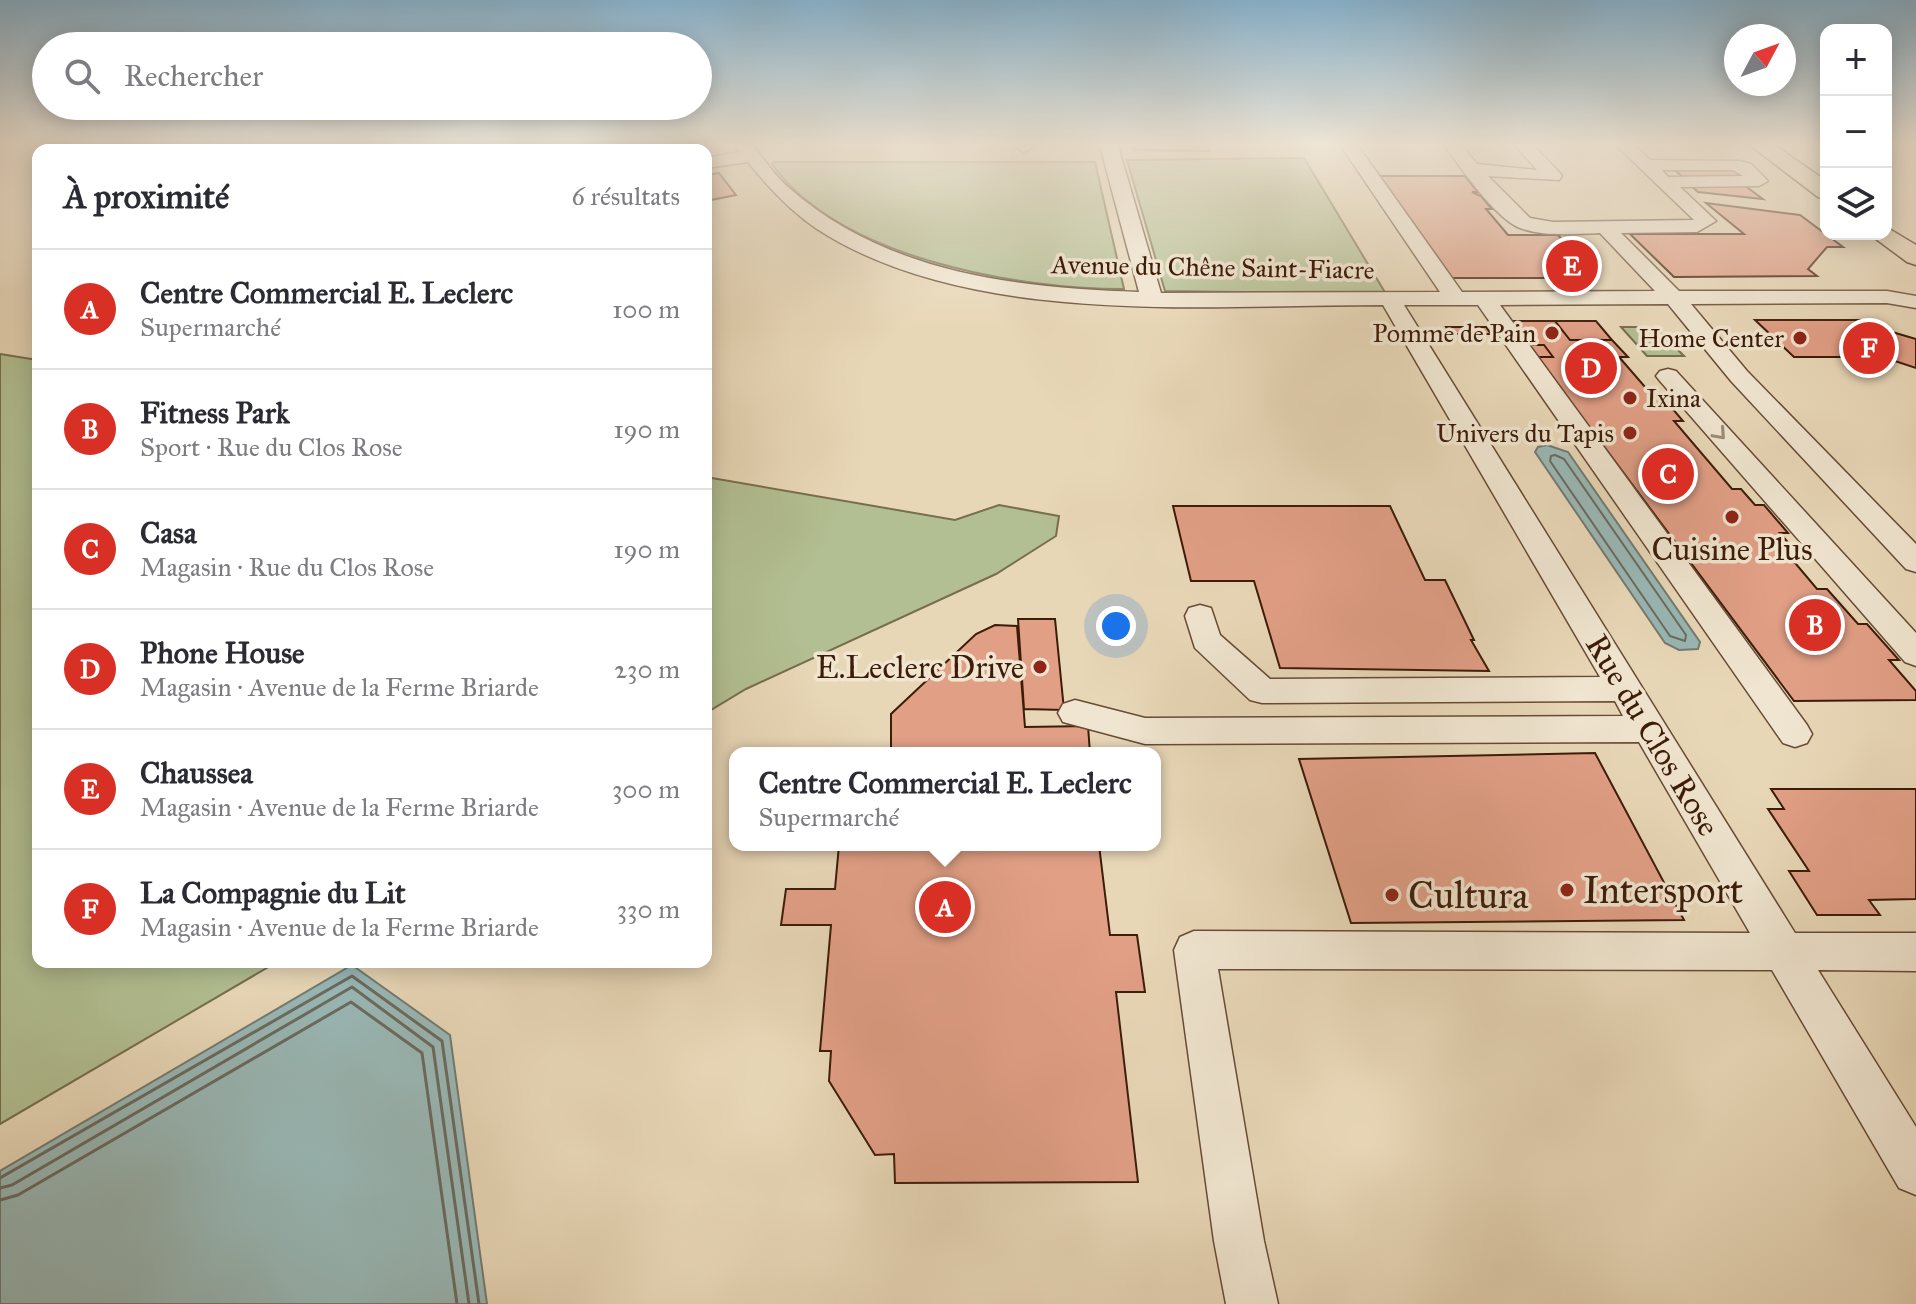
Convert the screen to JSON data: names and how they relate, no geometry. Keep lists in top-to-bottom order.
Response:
{
  "streets": {
    "street": ["Avenue du Chêne Saint-Fiacre", "Rue du Clos Rose"]
  },
  "crossings": [
    ["Avenue du Chêne Saint-Fiacre", "Rue du Clos Rose"]
  ],
  "places": [
    "Pomme de Pain",
    "Home Center",
    "Ixina",
    "Univers du Tapis",
    "Cuisine Plus",
    "E.Leclerc Drive",
    "Intersport",
    "Cultura"
  ],
  "north": "top right",
  "page": {
    "map_buttons": ["+", "−"],
    "search": "Rechercher",
    "heading": ["À proximité", "6 résultats"],
    "pins": [
      "E",
      "F",
      "D",
      "C",
      "B",
      "A"
    ],
    "list": [
      {
        "mark": "A",
        "name": "Centre Commercial E. Leclerc",
        "note": "Supermarché",
        "value": "100 m"
      },
      {
        "mark": "B",
        "name": "Fitness Park",
        "note": "Sport · Rue du Clos Rose",
        "value": "190 m"
      },
      {
        "mark": "C",
        "name": "Casa",
        "note": "Magasin · Rue du Clos Rose",
        "value": "190 m"
      },
      {
        "mark": "D",
        "name": "Phone House",
        "note": "Magasin · Avenue de la Ferme Briarde",
        "value": "230 m"
      },
      {
        "mark": "E",
        "name": "Chaussea",
        "note": "Magasin · Avenue de la Ferme Briarde",
        "value": "300 m"
      },
      {
        "mark": "F",
        "name": "La Compagnie du Lit",
        "note": "Magasin · Avenue de la Ferme Briarde",
        "value": "330 m"
      }
    ],
    "popup": ["Centre Commercial E. Leclerc", "Supermarché"]
  }
}
